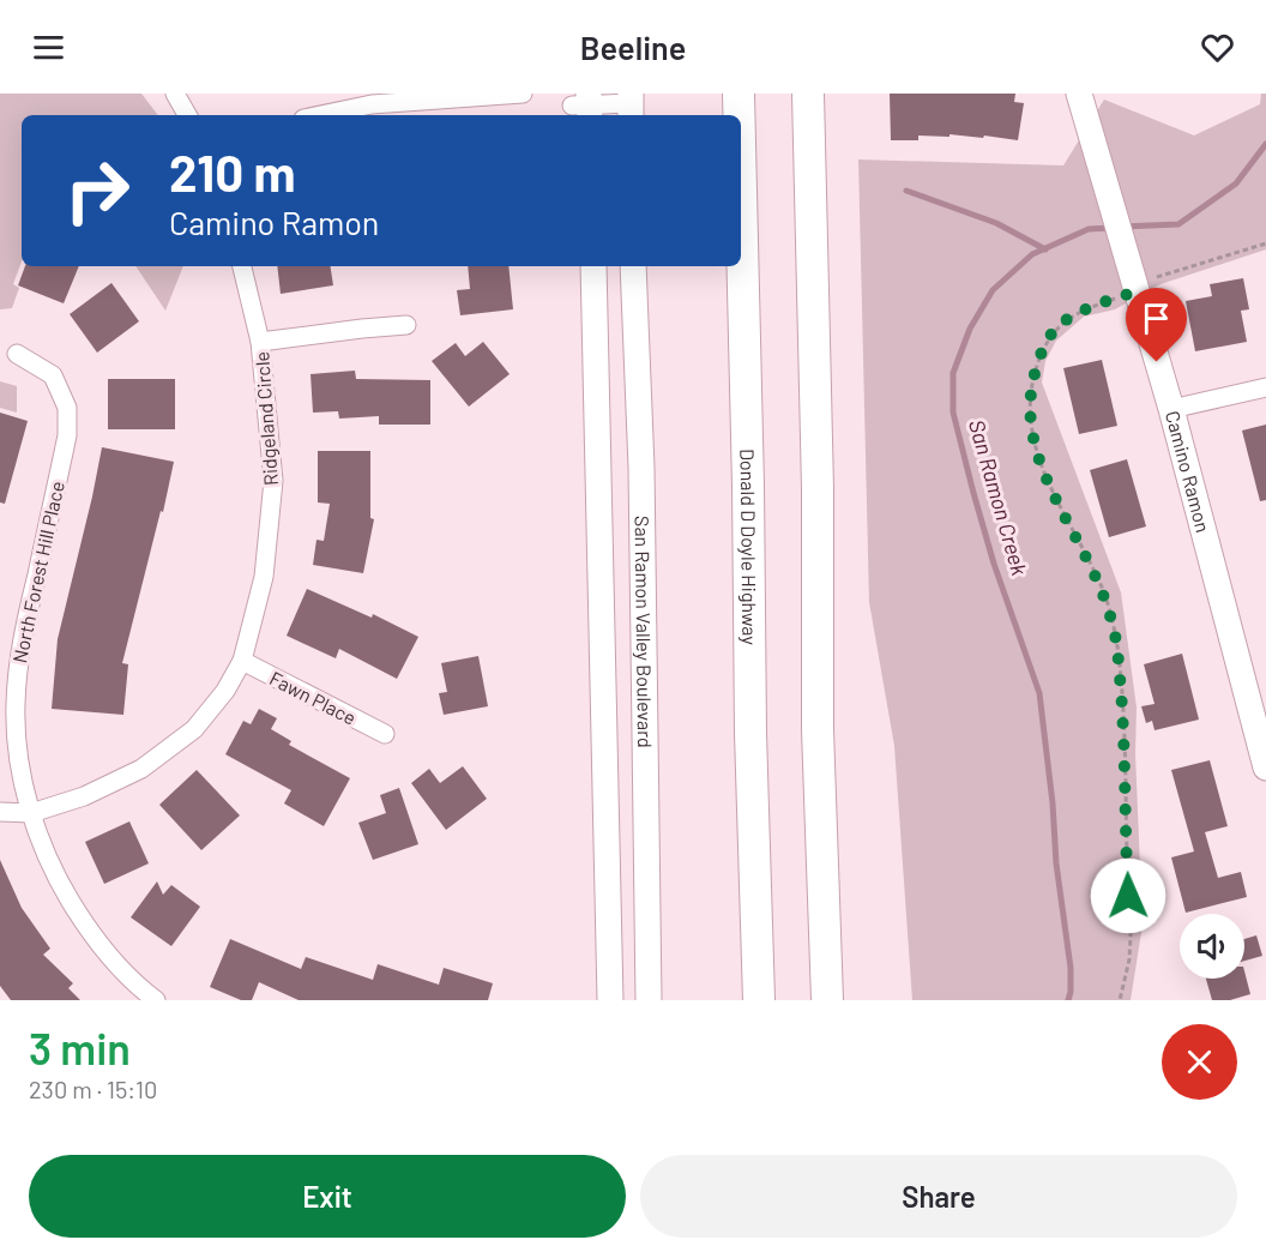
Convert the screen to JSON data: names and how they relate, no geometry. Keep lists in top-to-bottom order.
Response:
{
  "streets": {
    "highway": ["Donald D Doyle Highway"],
    "main road": ["Camino Ramon", "San Ramon Valley Boulevard"],
    "street": ["Ridgeland Circle", "North Forest Hill Place", "Fawn Place"]
  },
  "crossings": [
    ["Ridgeland Circle", "North Forest Hill Place"],
    ["Ridgeland Circle", "Fawn Place"]
  ],
  "water": ["San Ramon Creek"],
  "page": {
    "header": "Beeline",
    "turn": ["210 m", "Camino Ramon"],
    "heading": ["3 min", "230 m · 15:10"],
    "buttons": ["Exit", "Share"]
  }
}
